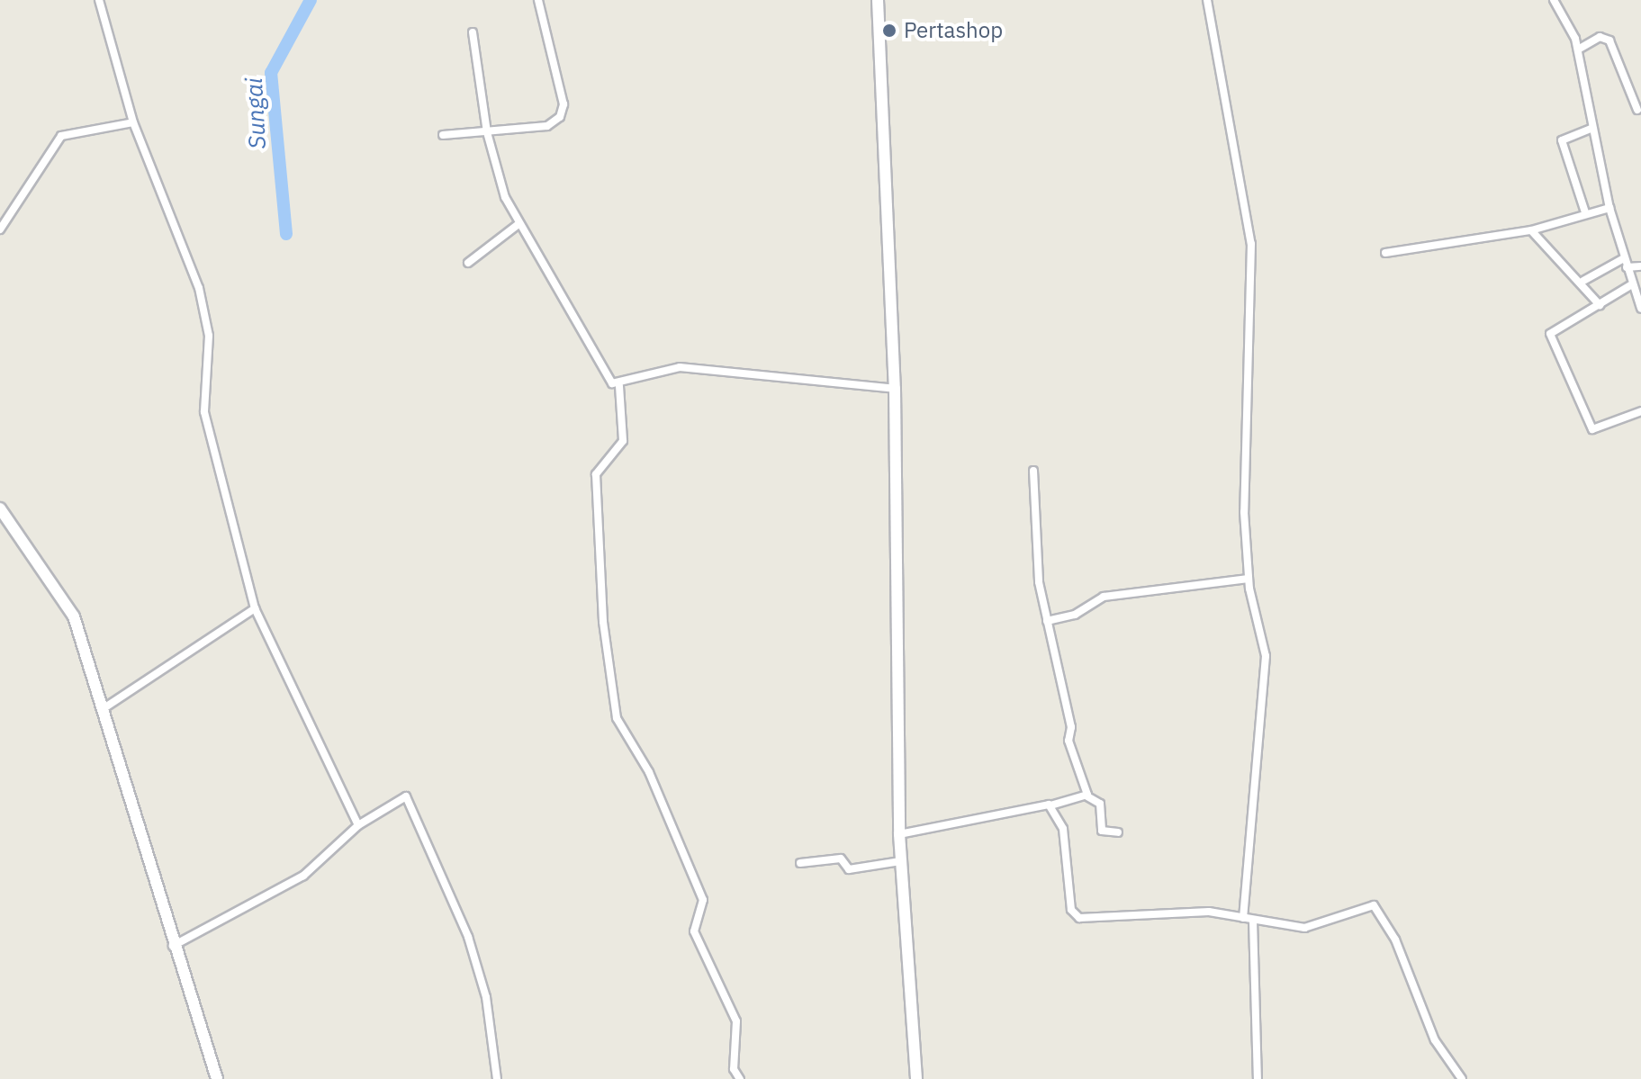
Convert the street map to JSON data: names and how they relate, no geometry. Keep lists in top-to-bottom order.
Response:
{
  "water": ["Sungai"],
  "places": ["Pertashop"]
}
